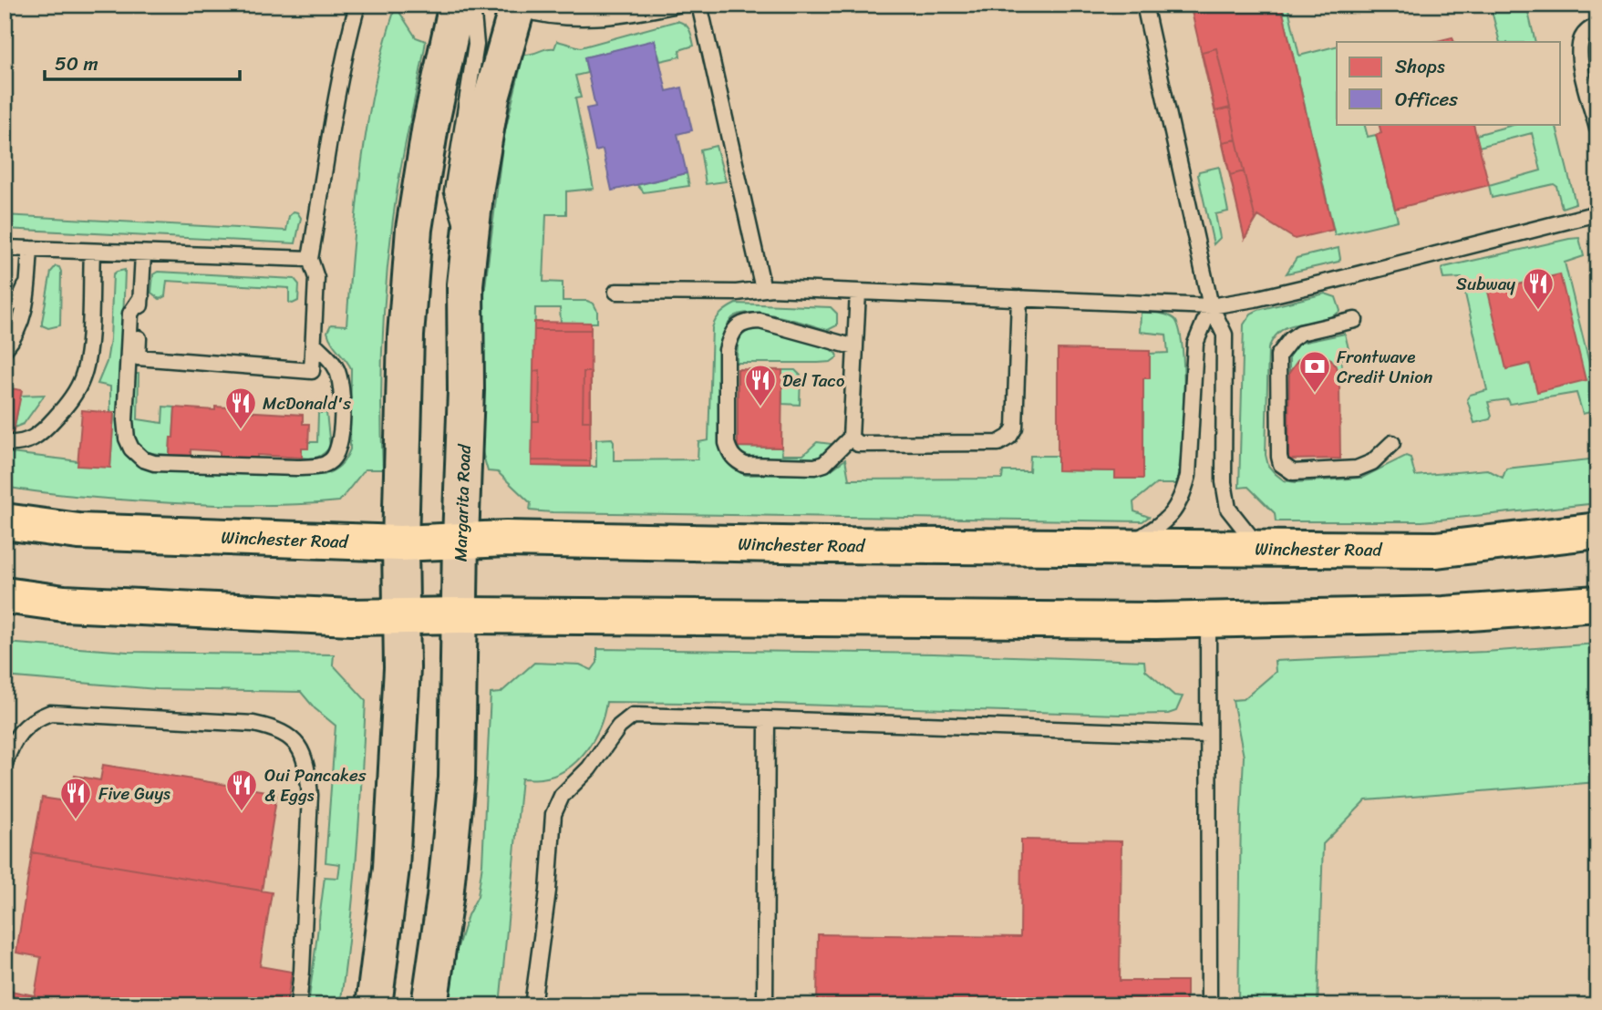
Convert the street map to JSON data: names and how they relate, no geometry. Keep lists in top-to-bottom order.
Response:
{
  "streets": {
    "main road": ["Margarita Road", "Winchester Road"]
  },
  "crossings": [
    ["Margarita Road", "Winchester Road"]
  ],
  "places": {
    "restaurant": [
      "Subway",
      "Del Taco",
      "McDonald's",
      "Oui Pancakes & Eggs",
      "Five Guys"
    ],
    "bank": ["Frontwave Credit Union"]
  },
  "legend": ["Shops", "Offices"],
  "scale_bar": "50 m"
}
